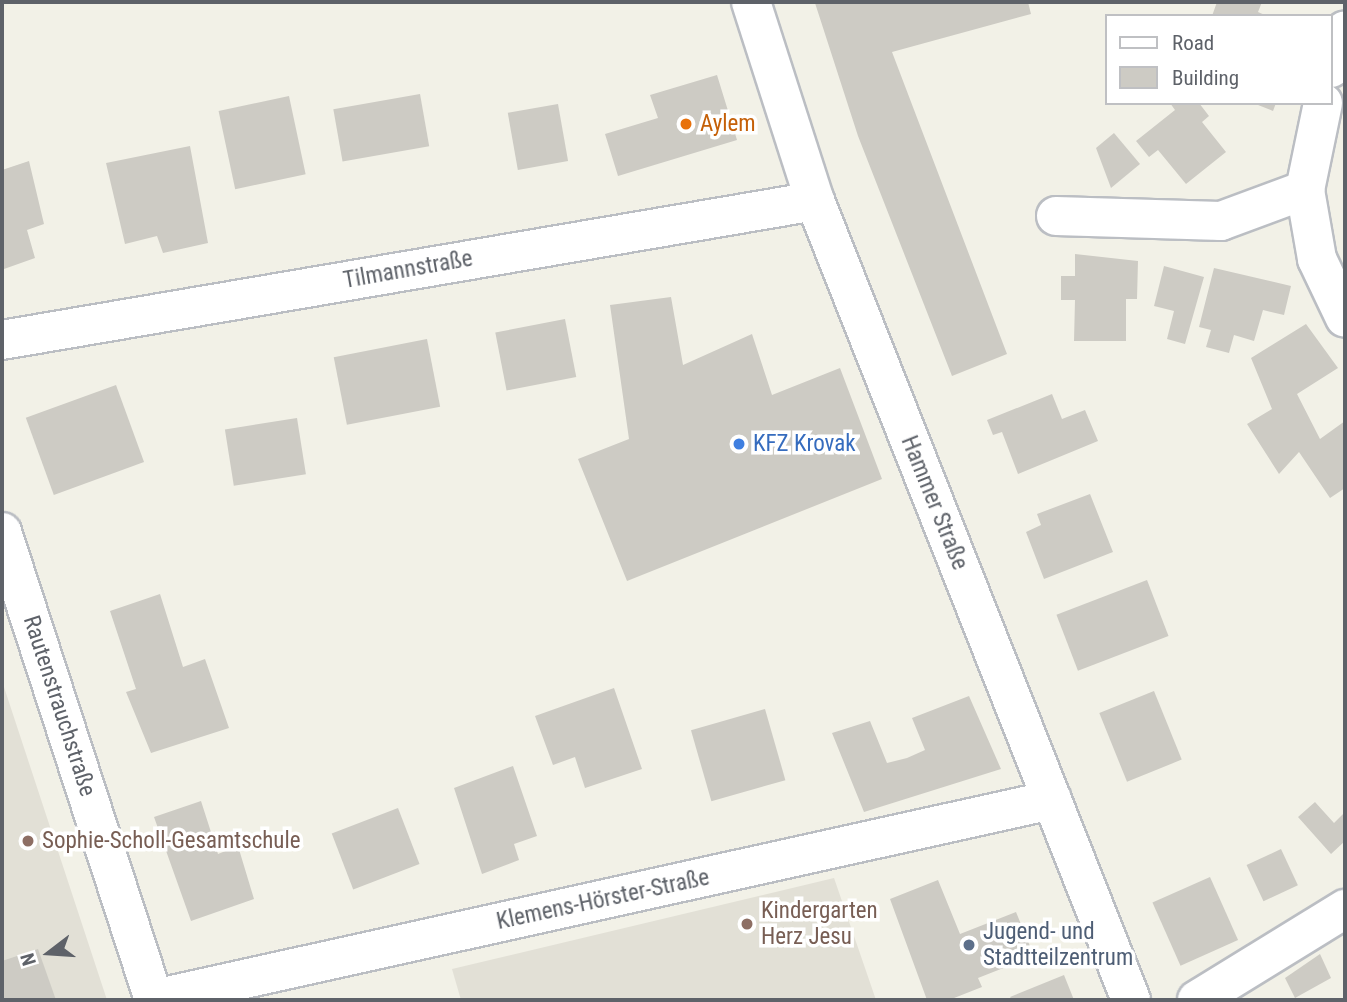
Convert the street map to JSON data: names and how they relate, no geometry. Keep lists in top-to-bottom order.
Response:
{
  "streets": {
    "street": [
      "Tilmannstraße",
      "Hammer Straße",
      "Rautenstrauchstraße",
      "Klemens-Hörster-Straße"
    ]
  },
  "crossings": [
    ["Tilmannstraße", "Hammer Straße"],
    ["Hammer Straße", "Klemens-Hörster-Straße"],
    ["Rautenstrauchstraße", "Klemens-Hörster-Straße"]
  ],
  "places": [
    "Aylem",
    "KFZ Krovak",
    "Sophie-Scholl-Gesamtschule",
    "Kindergarten Herz Jesu",
    "Jugend- und Stadtteilzentrum"
  ],
  "legend": ["Road", "Building"],
  "north": "left"
}
